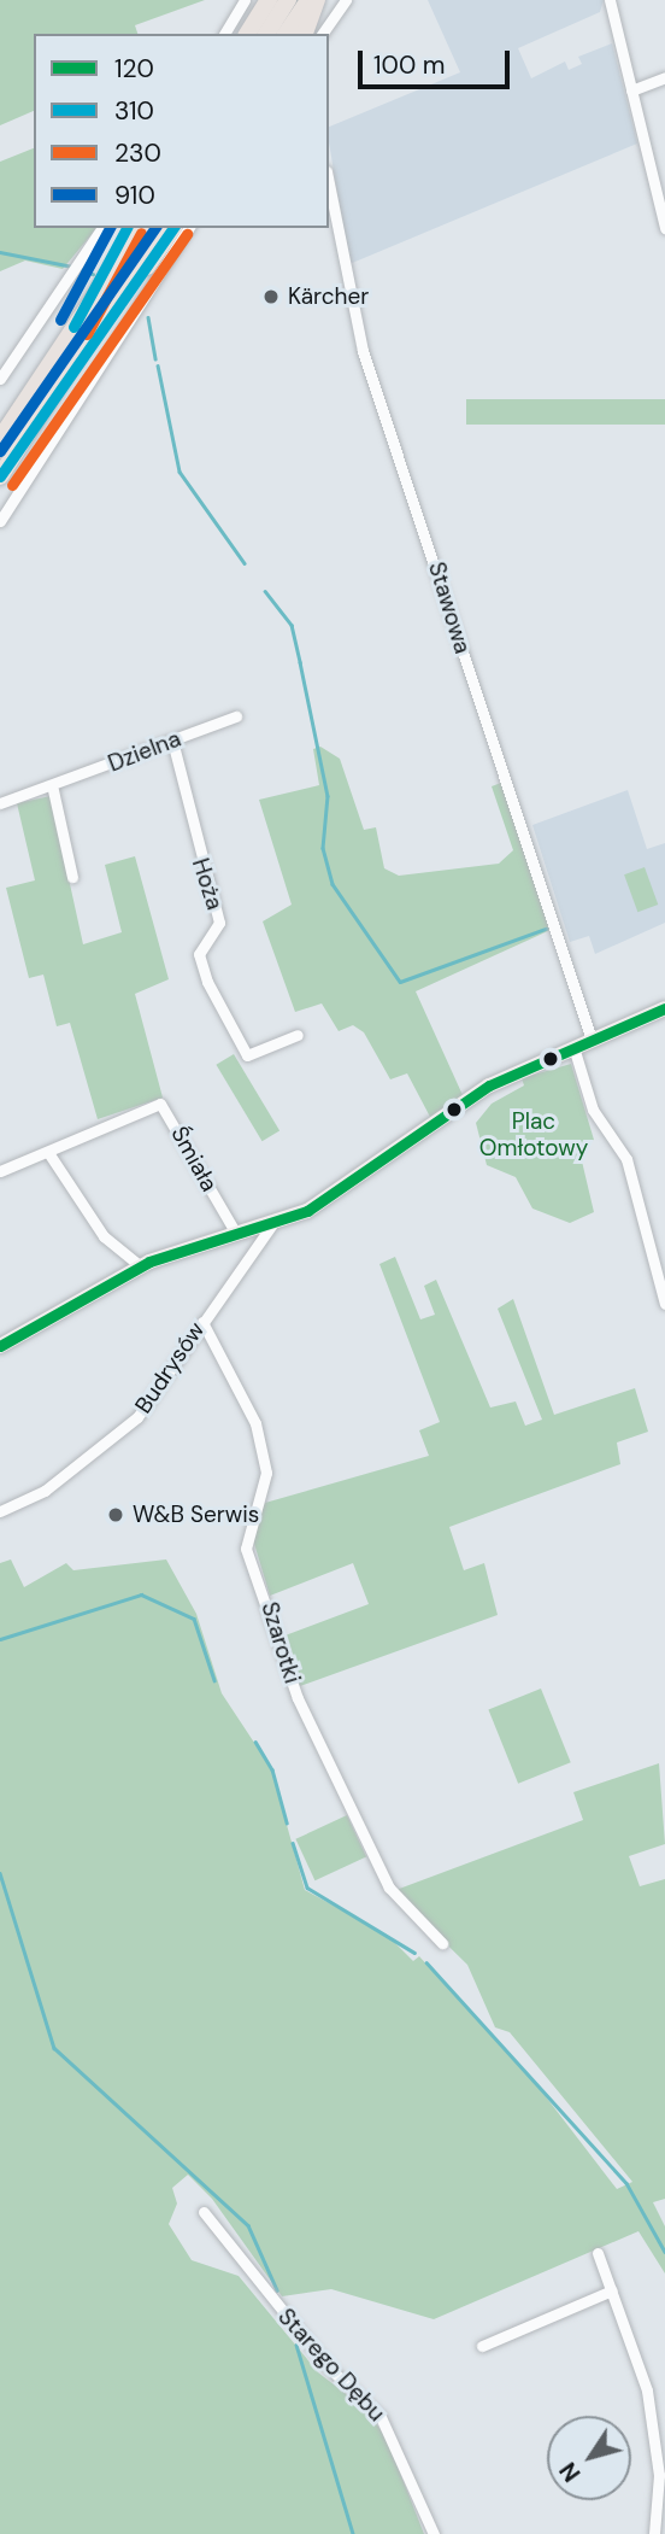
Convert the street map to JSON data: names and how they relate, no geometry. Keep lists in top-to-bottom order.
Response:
{
  "streets": {
    "street": [
      "Stawowa",
      "Dzielna",
      "Hoża",
      "Śmiała",
      "Budrysów",
      "Szarotki",
      "Starego Dębu"
    ]
  },
  "crossings": [
    ["Dzielna", "Hoża"],
    ["Budrysów", "Szarotki"]
  ],
  "parks": ["Plac Omłotowy"],
  "places": ["Kärcher", "W&B Serwis"],
  "lines": [
    "transit line 310",
    "transit line 910",
    "transit line 230",
    "transit line 120"
  ],
  "legend": [
    "120",
    "310",
    "230",
    "910"
  ],
  "scale_bar": "100 m",
  "north": "bottom left"
}
